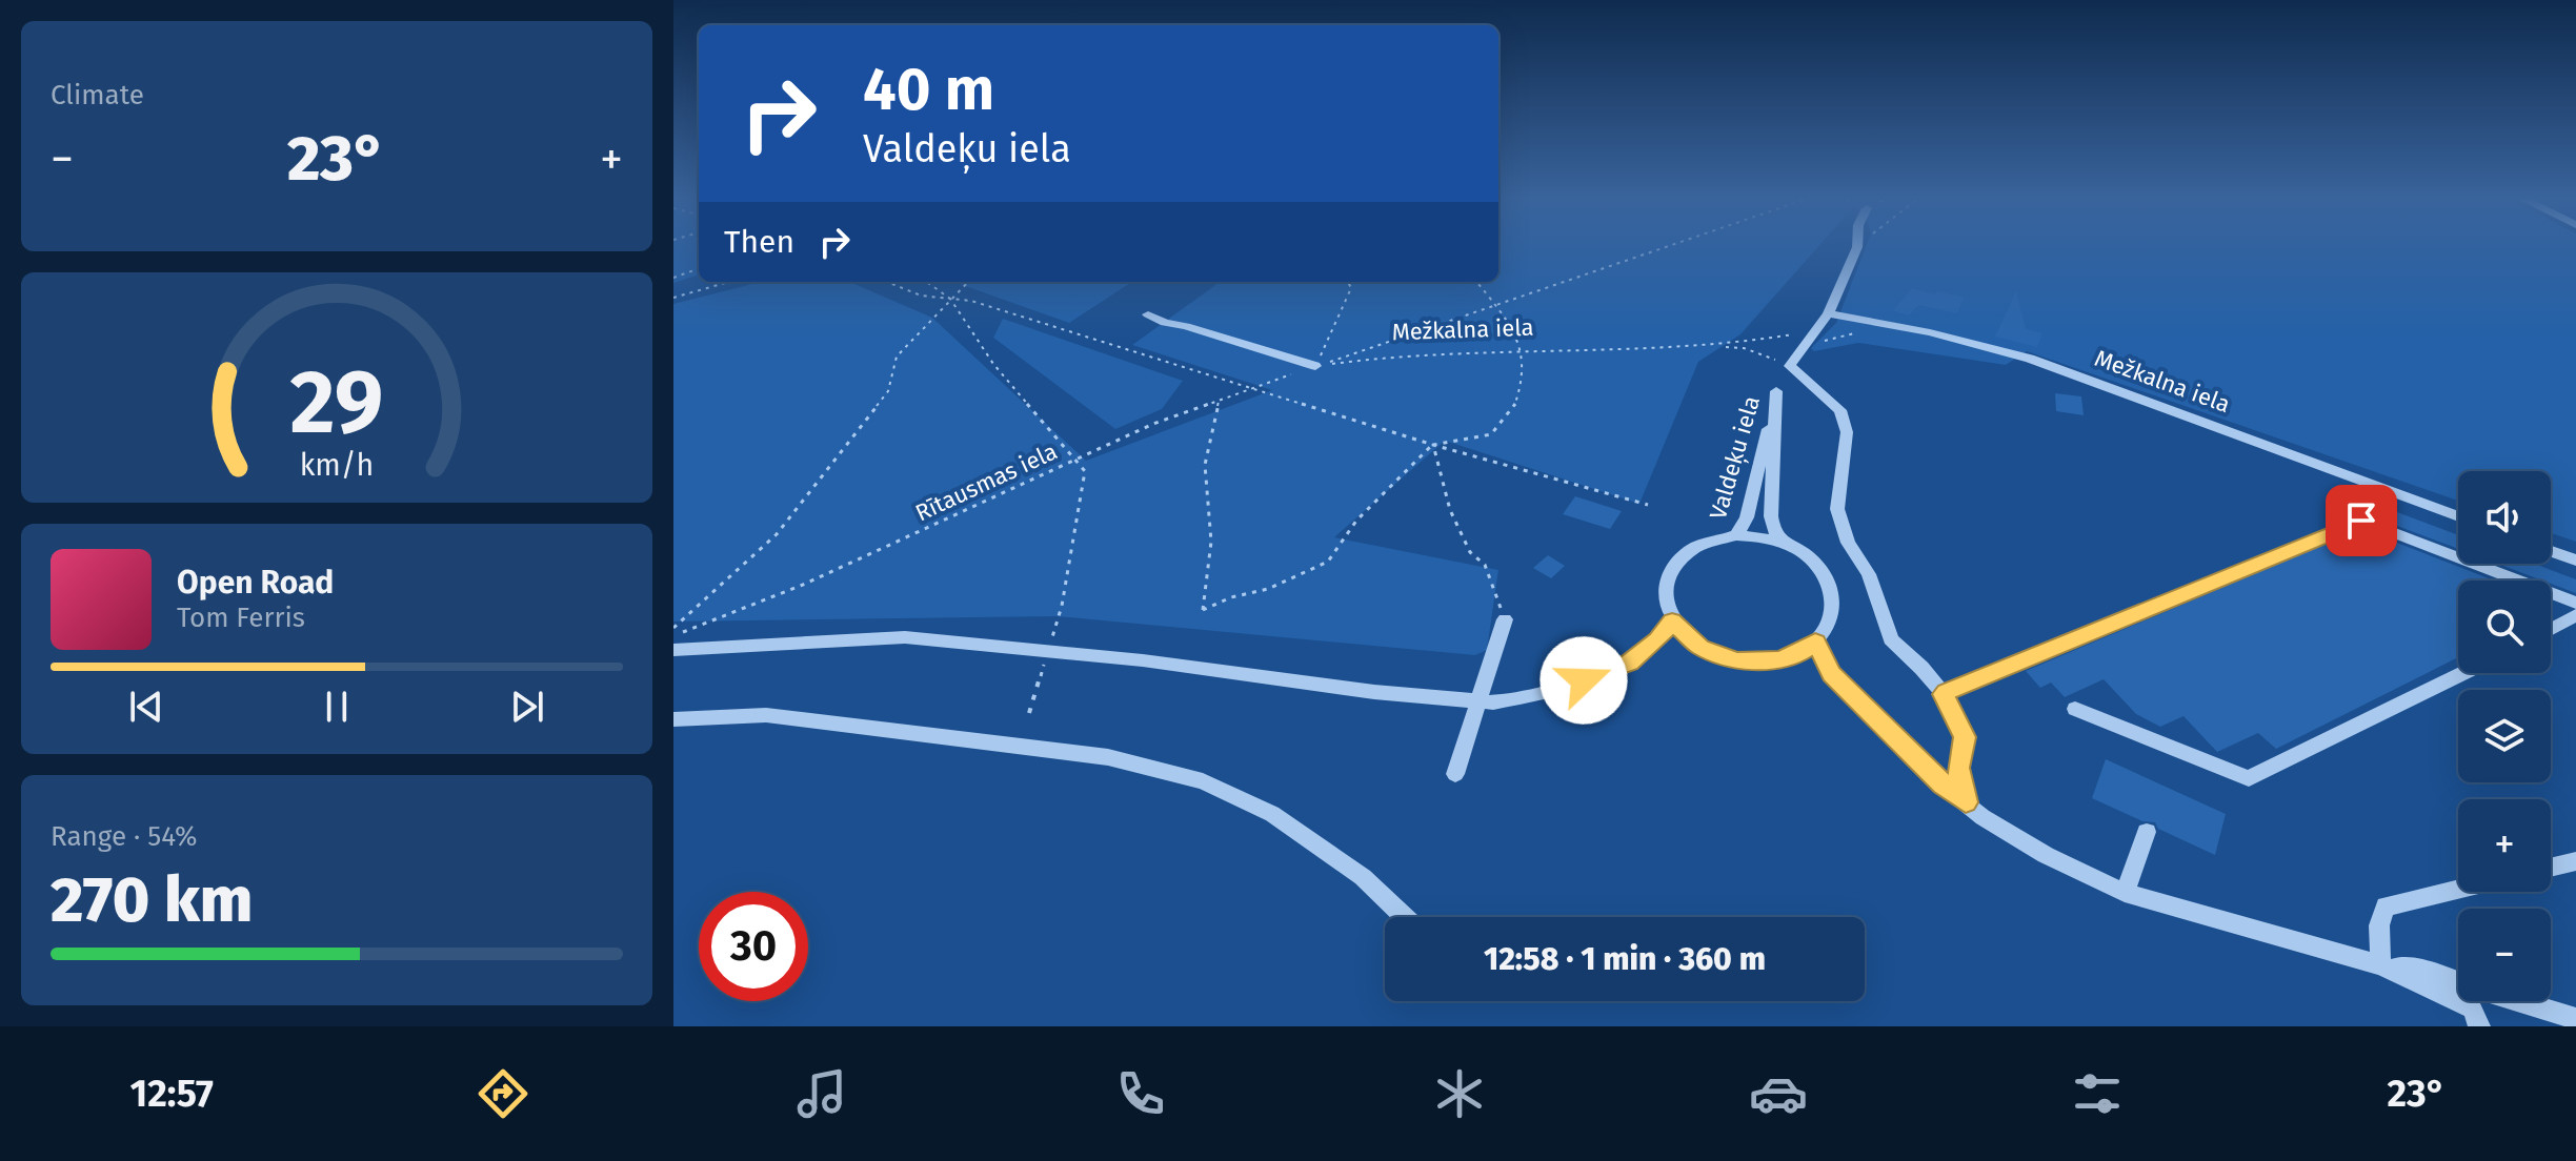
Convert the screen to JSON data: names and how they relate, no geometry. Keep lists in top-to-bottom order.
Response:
{
  "streets": {
    "street": ["Mežkalna iela", "Valdeķu iela"],
    "path": ["Rītausmas iela"]
  },
  "crossings": [
    ["Mežkalna iela", "Rītausmas iela"]
  ],
  "page": {
    "tile": [
      "Climate",
      ["Range · 54%", "270 km"]
    ],
    "turn": ["40 m", "Valdeķu iela"],
    "heat": ["−", "23°", "+"],
    "then": "Then",
    "map_buttons": ["+", "−"],
    "song": ["Open Road", "Tom Ferris"],
    "limit": "30",
    "trip": "12:58 · 1 min · 360 m",
    "tabs": ["12:57", "23°"],
    "gauge": ["29", "km/h"]
  }
}
